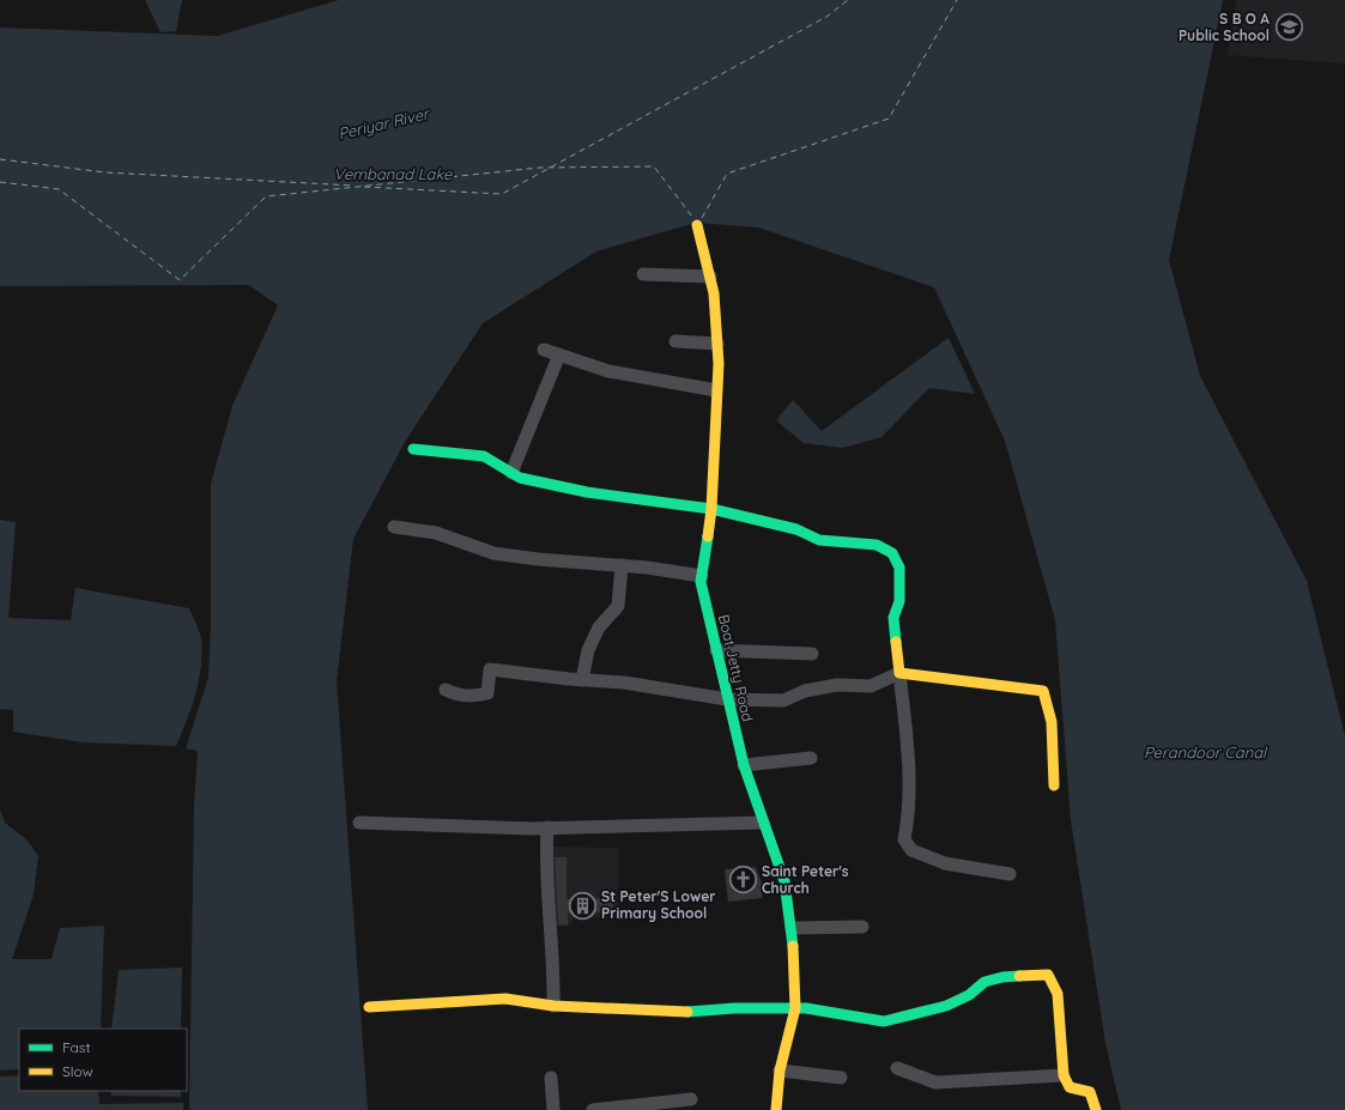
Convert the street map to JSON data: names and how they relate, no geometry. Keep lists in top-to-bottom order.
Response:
{
  "streets": {
    "street": ["Boat Jetty Road"]
  },
  "water": ["Periyar River", "Vembanad Lake", "Perandoor Canal"],
  "places": {
    "school or university": ["S B O A Public School"],
    "church": ["Saint Peter's Church"],
    "building": ["St Peter'S Lower Primary School"]
  },
  "legend": ["Fast", "Slow"]
}
